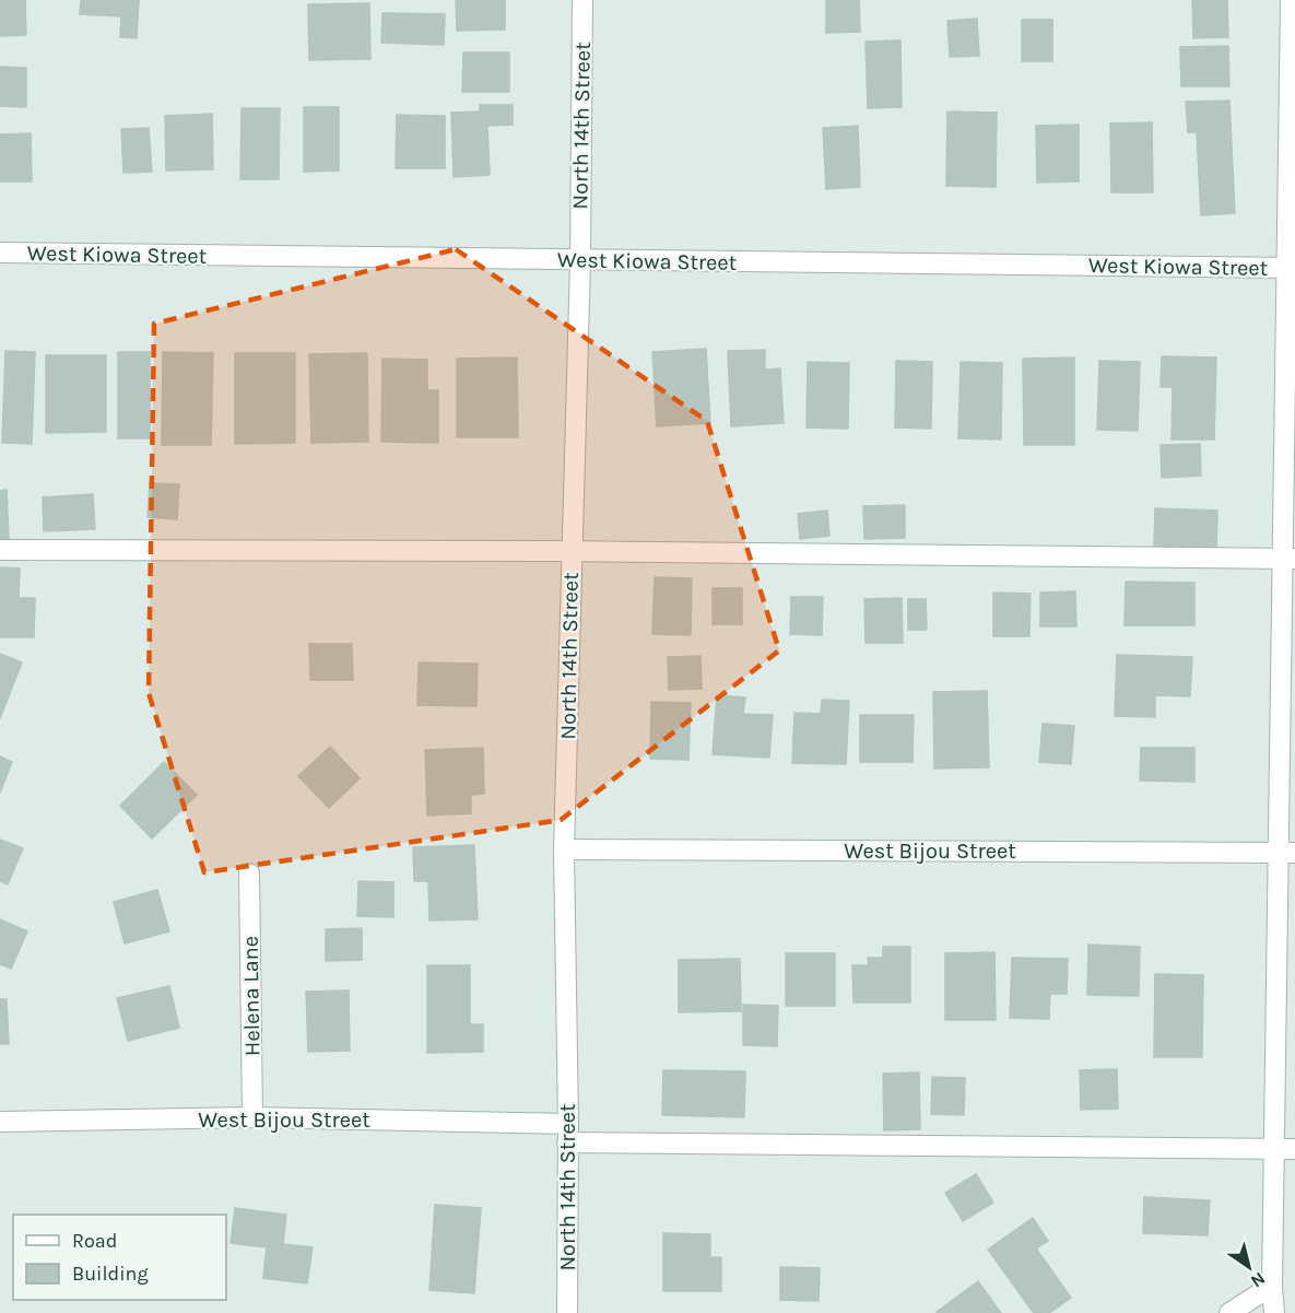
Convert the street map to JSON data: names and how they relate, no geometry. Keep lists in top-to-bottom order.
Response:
{
  "streets": {
    "street": [
      "North 14th Street",
      "West Kiowa Street",
      "West Bijou Street",
      "Helena Lane"
    ]
  },
  "crossings": [
    ["North 14th Street", "West Kiowa Street"],
    ["North 14th Street", "West Bijou Street"],
    ["West Bijou Street", "Helena Lane"]
  ],
  "legend": ["Road", "Building"],
  "north": "bottom right"
}
